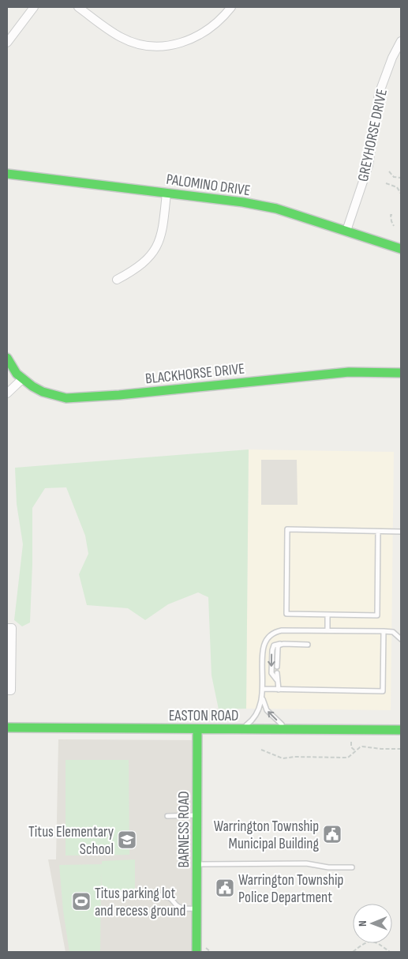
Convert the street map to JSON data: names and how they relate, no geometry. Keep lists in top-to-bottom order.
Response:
{
  "streets": {
    "main road": [
      "PALOMINO DRIVE",
      "BLACKHORSE DRIVE",
      "EASTON ROAD",
      "BARNESS ROAD"
    ],
    "street": ["GREYHORSE DRIVE"]
  },
  "crossings": [
    ["GREYHORSE DRIVE", "PALOMINO DRIVE"],
    ["EASTON ROAD", "BARNESS ROAD"]
  ],
  "places": {
    "public building": ["Warrington Township Municipal Building", "Warrington Township Police Department"],
    "school or university": ["Titus Elementary School"],
    "sports": ["Titus parking lot and recess ground"]
  },
  "north": "left"
}
